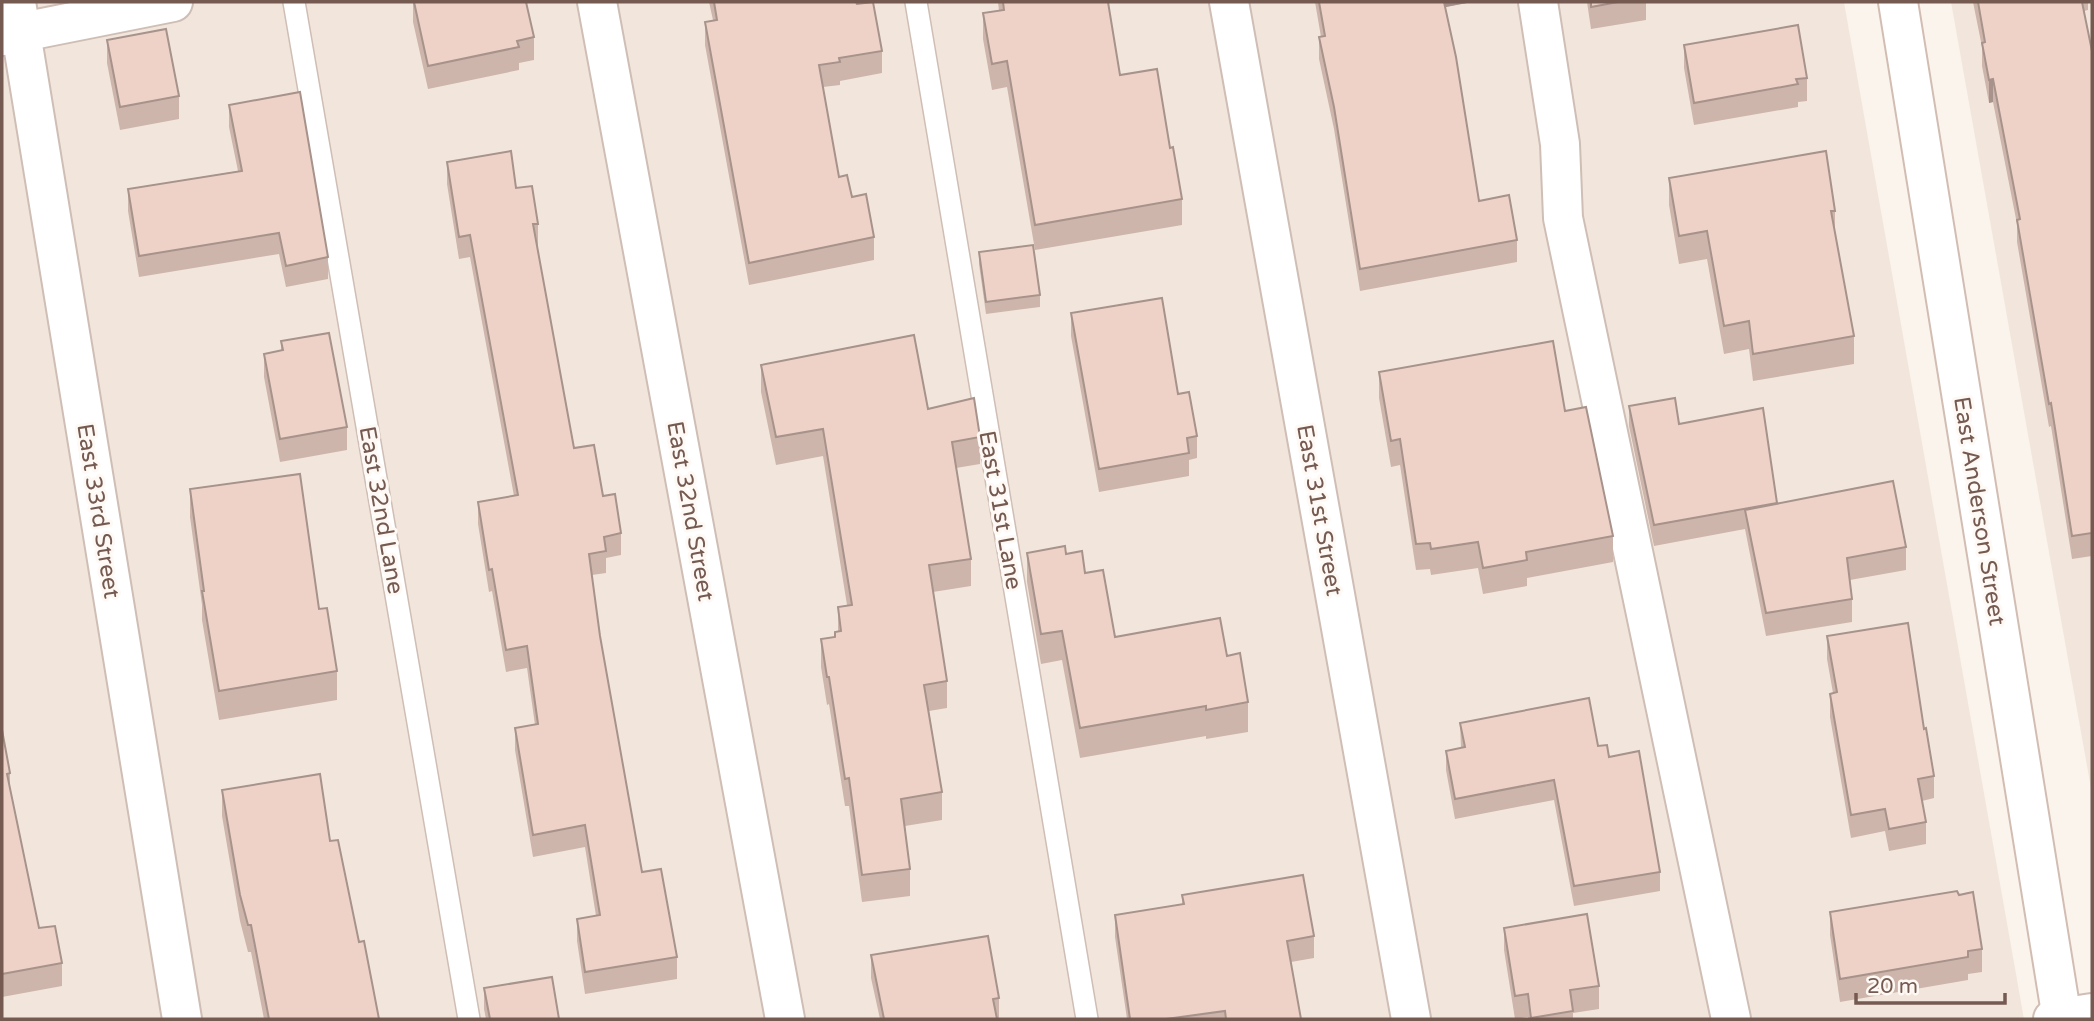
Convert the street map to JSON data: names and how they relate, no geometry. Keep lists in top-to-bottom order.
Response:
{
  "streets": {
    "street": [
      "East 31st Street",
      "East 33rd Street",
      "East 32nd Street",
      "East Anderson Street"
    ],
    "lane": ["East 32nd Lane", "East 31st Lane"]
  },
  "scale_bar": "20 m"
}
